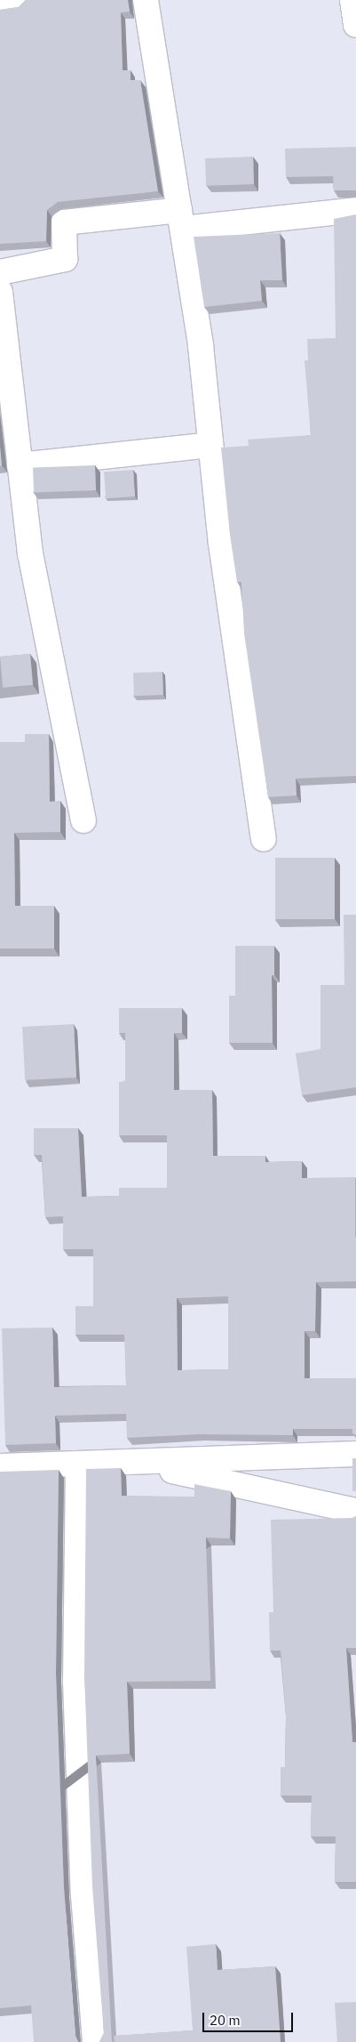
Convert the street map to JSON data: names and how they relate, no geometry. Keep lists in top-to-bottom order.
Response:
{
  "scale_bar": "20 m"
}
